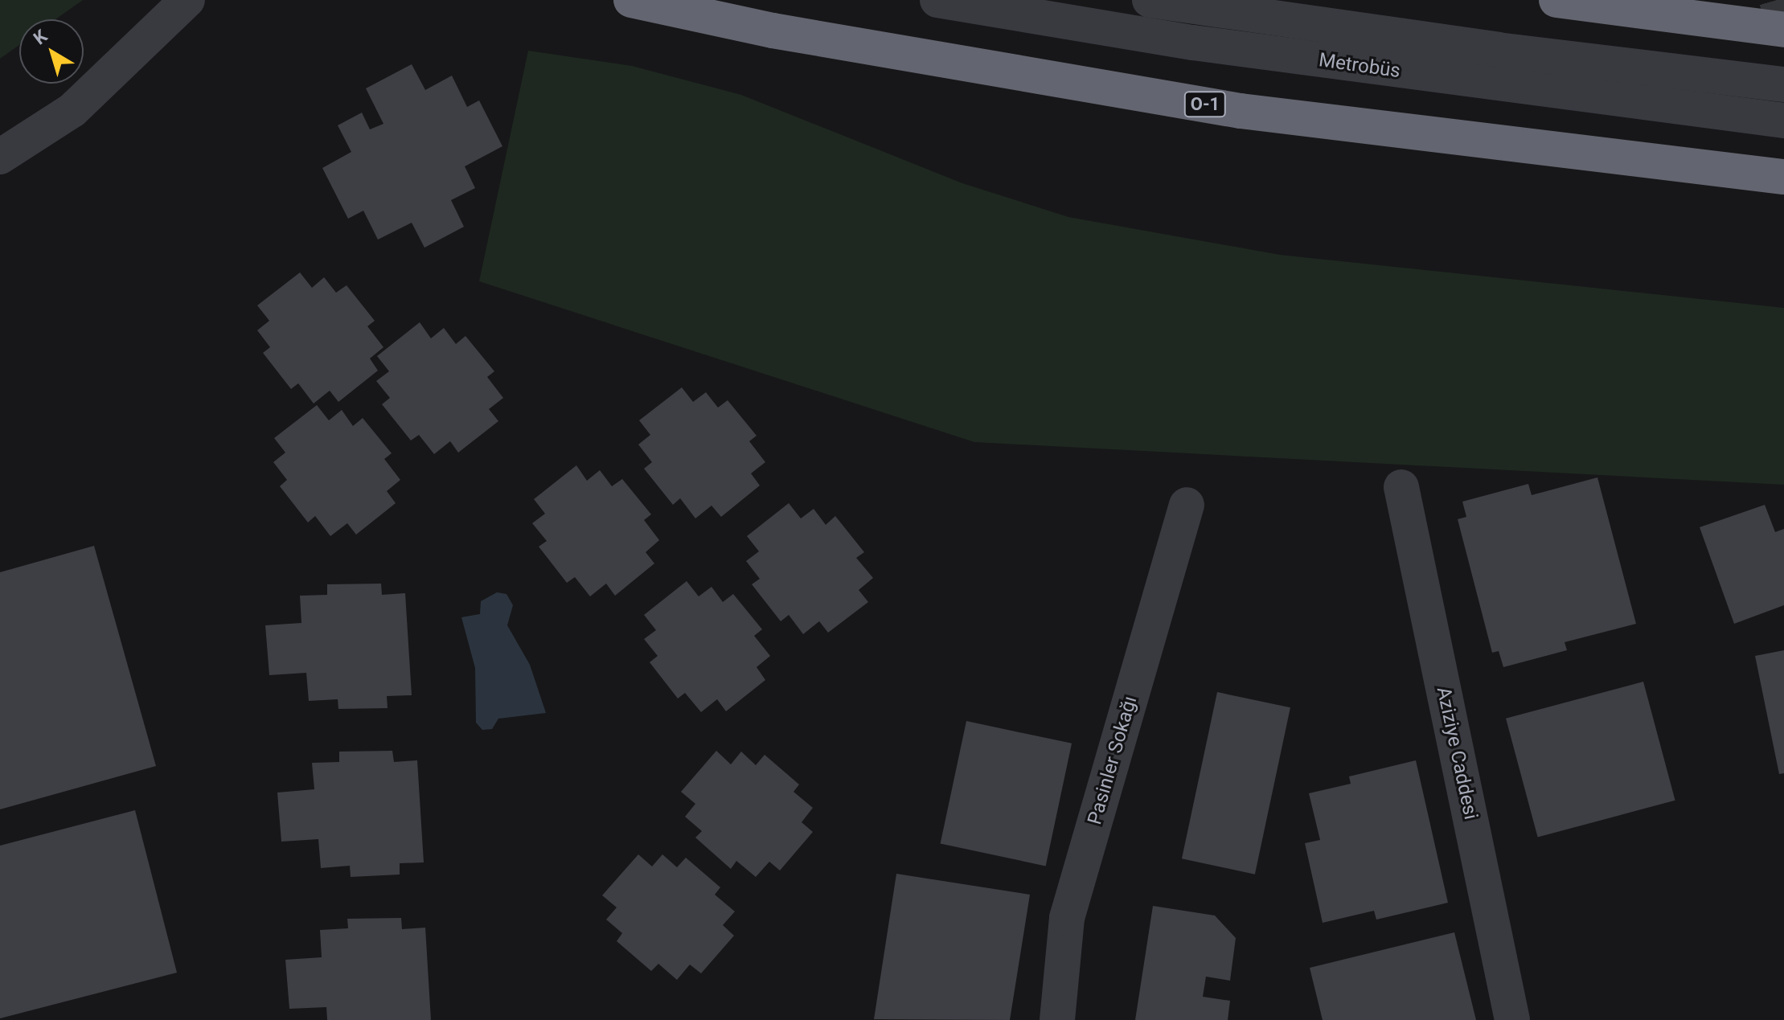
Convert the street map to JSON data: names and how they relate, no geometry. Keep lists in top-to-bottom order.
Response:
{
  "streets": {
    "highway": ["O-1"],
    "street": ["Metrobüs", "Aziziye Caddesi", "Pasinler Sokağı"]
  },
  "north": "top left"
}
